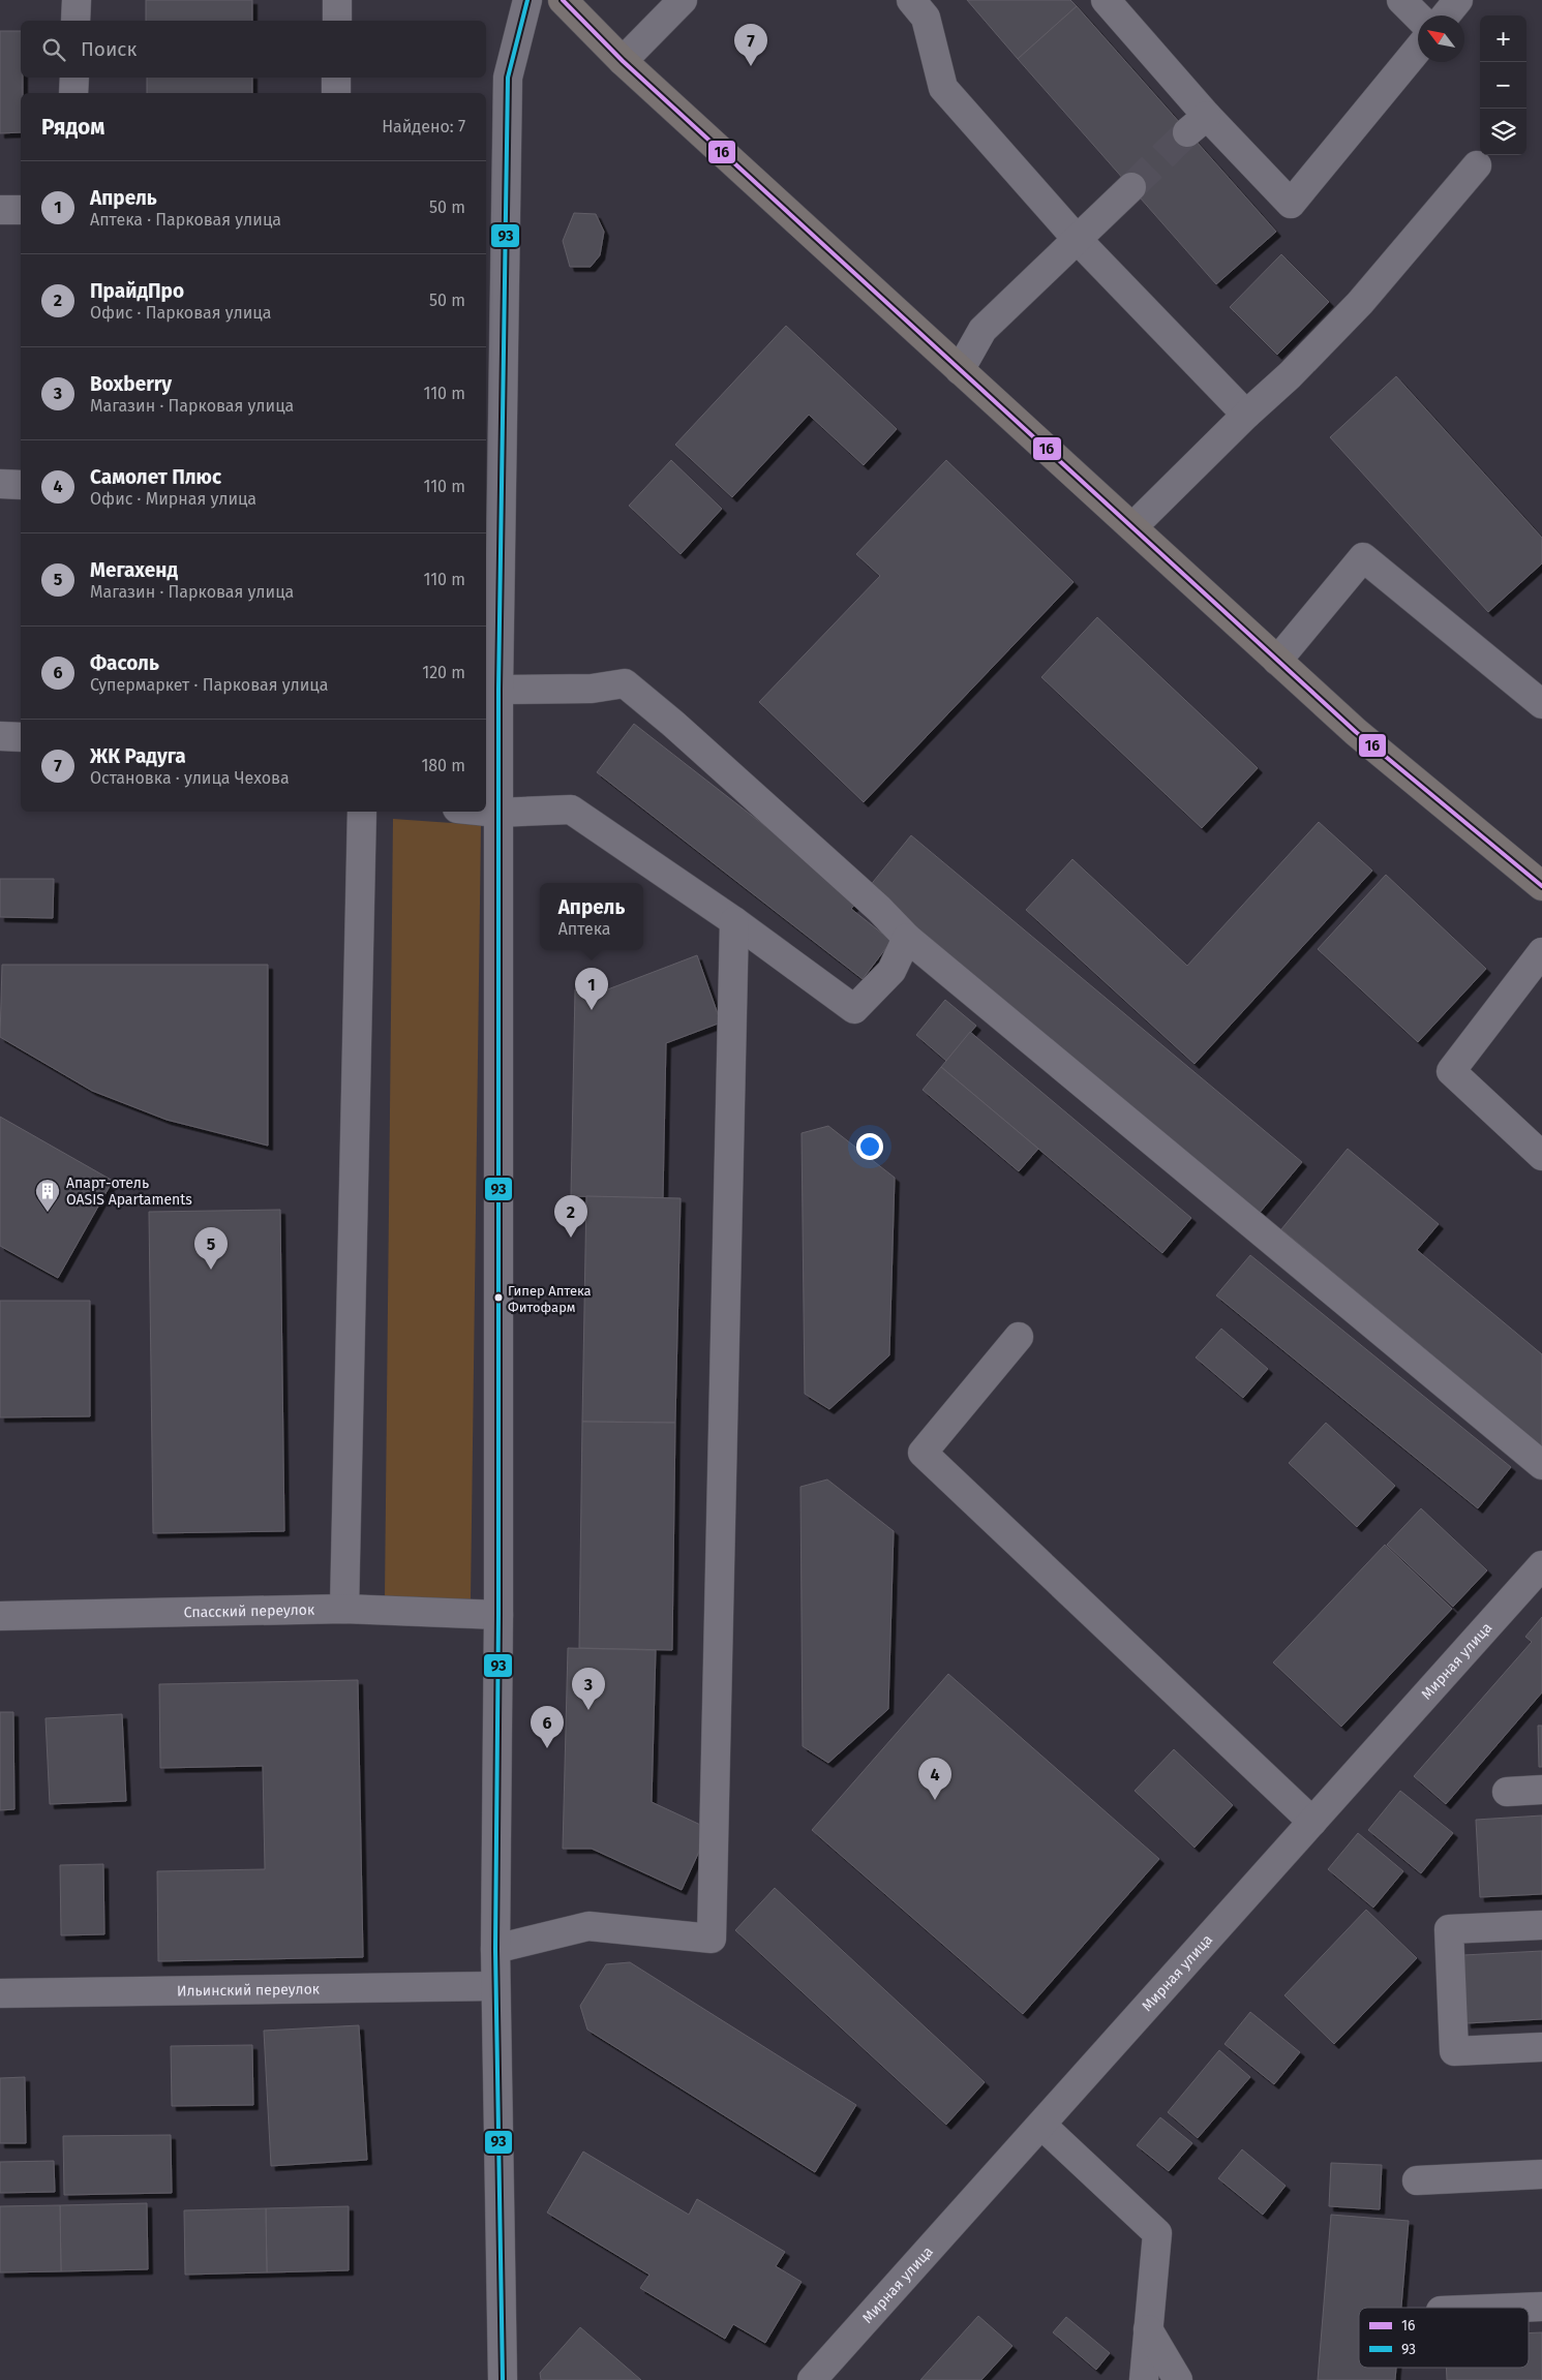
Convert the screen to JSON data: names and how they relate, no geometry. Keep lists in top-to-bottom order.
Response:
{
  "streets": {
    "street": ["Спасский переулок", "Мирная улица", "Ильинский переулок"]
  },
  "places": {
    "building": ["Апарт-отель OASIS Apartaments"],
    "other": ["Гипер Аптека Фитофарм"]
  },
  "lines": ["transit line 16", "transit line 93"],
  "legend": ["16", "93"],
  "north": "top left",
  "page": {
    "map_buttons": ["+", "−"],
    "search": "Поиск",
    "pins": [
      "7",
      "1",
      "2",
      "5",
      "3",
      "6",
      "4"
    ],
    "heading": ["Рядом", "Найдено: 7"],
    "list": [
      {
        "mark": "1",
        "name": "Апрель",
        "note": "Аптека · Парковая улица",
        "value": "50 m"
      },
      {
        "mark": "2",
        "name": "ПрайдПро",
        "note": "Офис · Парковая улица",
        "value": "50 m"
      },
      {
        "mark": "3",
        "name": "Boxberry",
        "note": "Магазин · Парковая улица",
        "value": "110 m"
      },
      {
        "mark": "4",
        "name": "Самолет Плюс",
        "note": "Офис · Мирная улица",
        "value": "110 m"
      },
      {
        "mark": "5",
        "name": "Мегахенд",
        "note": "Магазин · Парковая улица",
        "value": "110 m"
      },
      {
        "mark": "6",
        "name": "Фасоль",
        "note": "Супермаркет · Парковая улица",
        "value": "120 m"
      },
      {
        "mark": "7",
        "name": "ЖК Радуга",
        "note": "Остановка · улица Чехова",
        "value": "180 m"
      }
    ],
    "popup": ["Апрель", "Аптека"]
  }
}
